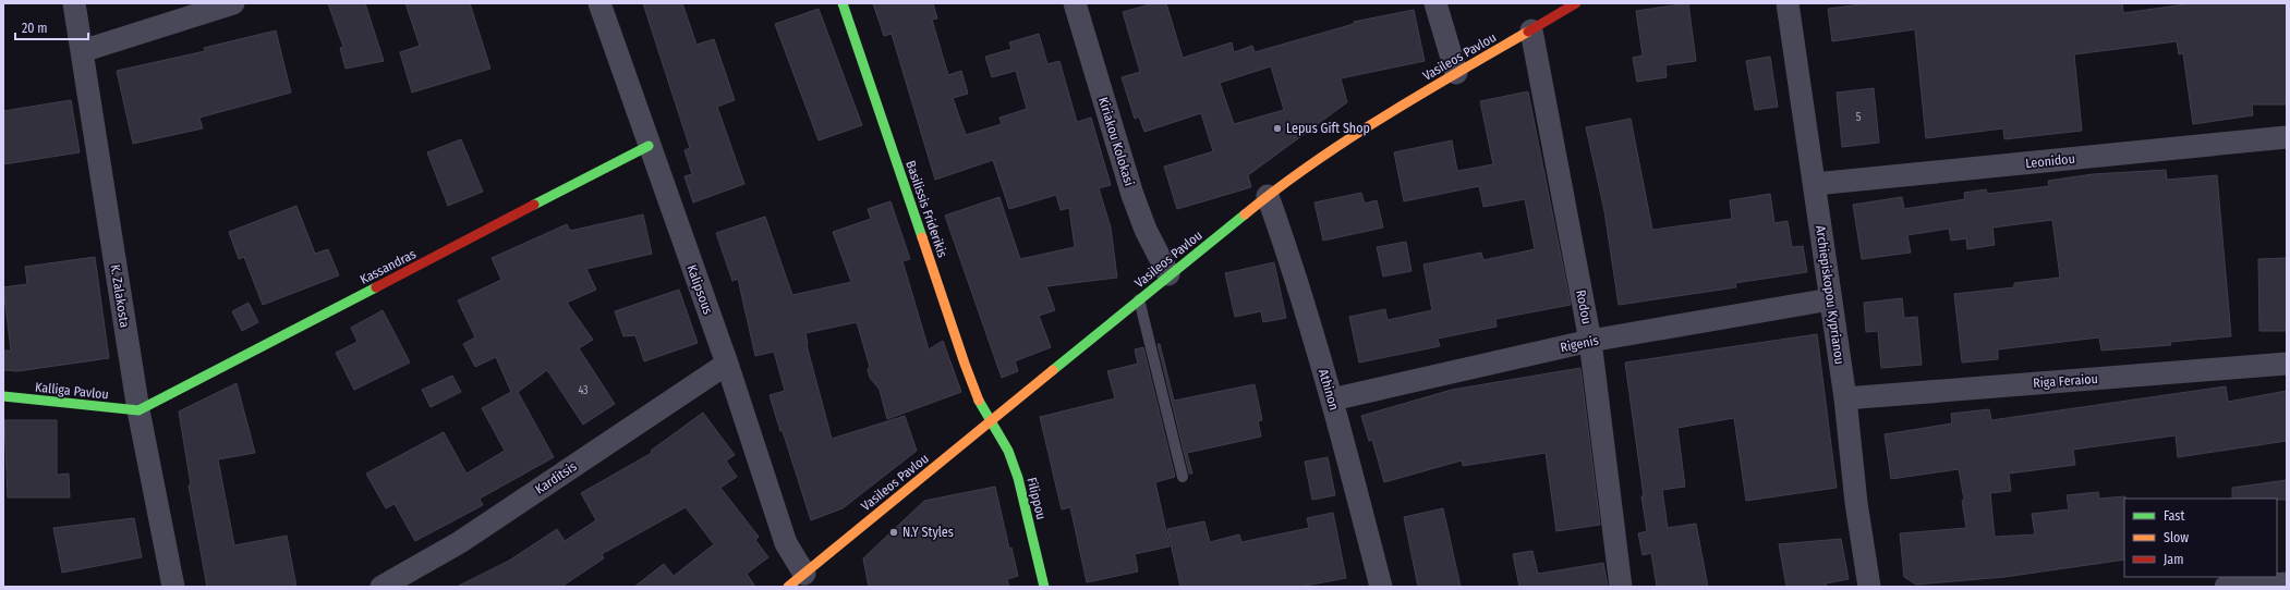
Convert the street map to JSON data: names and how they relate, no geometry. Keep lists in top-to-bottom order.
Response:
{
  "streets": {
    "street": [
      "Vasileos Pavlou",
      "Kiriakou Kolokasi",
      "Leonidou",
      "Basilissis Friderikis",
      "Kassandras",
      "Kalipsous",
      "Archiepiskopou Kyprianou",
      "K. Zalakosta",
      "Rodou",
      "Rigenis",
      "Riga Feraiou",
      "Athinon",
      "Kalliga Pavlou",
      "Karditsis",
      "Filippou"
    ]
  },
  "crossings": [
    ["Vasileos Pavlou", "Kiriakou Kolokasi"],
    ["Vasileos Pavlou", "Basilissis Friderikis"],
    ["Vasileos Pavlou", "Kalipsous"],
    ["Vasileos Pavlou", "Rodou"],
    ["Vasileos Pavlou", "Athinon"],
    ["Vasileos Pavlou", "Filippou"],
    ["Leonidou", "Archiepiskopou Kyprianou"],
    ["Basilissis Friderikis", "Filippou"],
    ["Kassandras", "Kalipsous"],
    ["Kassandras", "K. Zalakosta"],
    ["Kassandras", "Kalliga Pavlou"],
    ["Kalipsous", "Karditsis"],
    ["Archiepiskopou Kyprianou", "Rigenis"],
    ["Archiepiskopou Kyprianou", "Riga Feraiou"],
    ["K. Zalakosta", "Kalliga Pavlou"],
    ["Rodou", "Rigenis"],
    ["Rigenis", "Athinon"]
  ],
  "places": ["Lepus Gift Shop", "N.Y Styles"],
  "house_numbers": ["5", "43"],
  "legend": ["Fast", "Slow", "Jam"],
  "scale_bar": "20 m"
}
